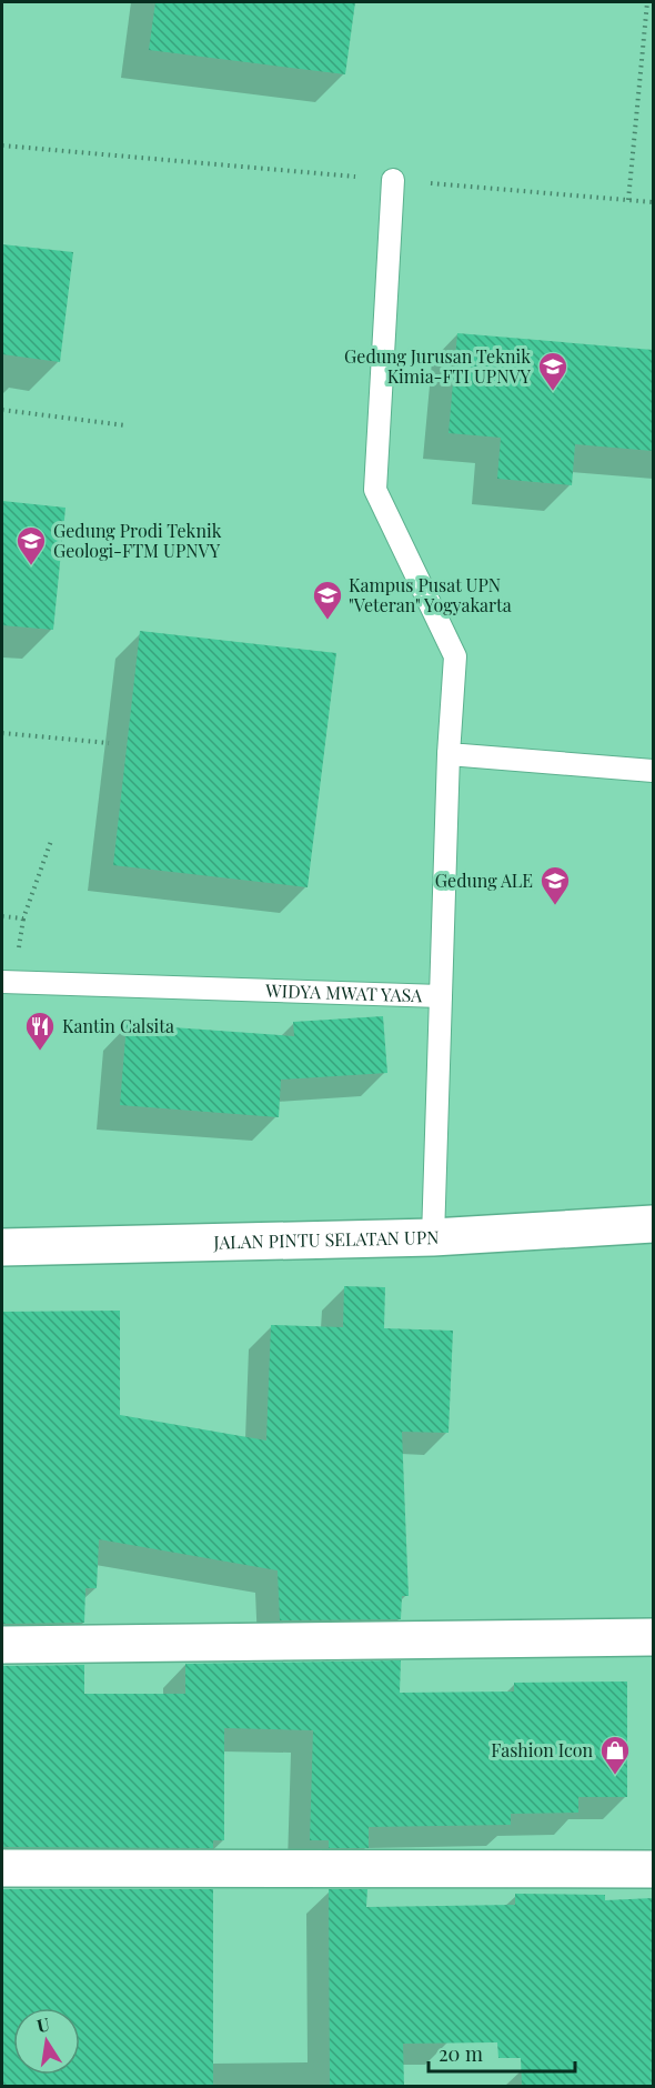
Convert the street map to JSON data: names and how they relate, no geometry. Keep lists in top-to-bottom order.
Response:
{
  "streets": {
    "street": ["JALAN PINTU SELATAN UPN"],
    "lane": ["WIDYA MWAT YASA"]
  },
  "places": {
    "school or university": [
      "Gedung Jurusan Teknik Kimia-FTI UPNVY",
      "Gedung Prodi Teknik Geologi-FTM UPNVY",
      "Kampus Pusat UPN \"Veteran\" Yogyakarta",
      "Gedung ALE"
    ],
    "restaurant": ["Kantin Calsita"],
    "shop": ["Fashion Icon"]
  },
  "scale_bar": "20 m",
  "north": "top"
}
